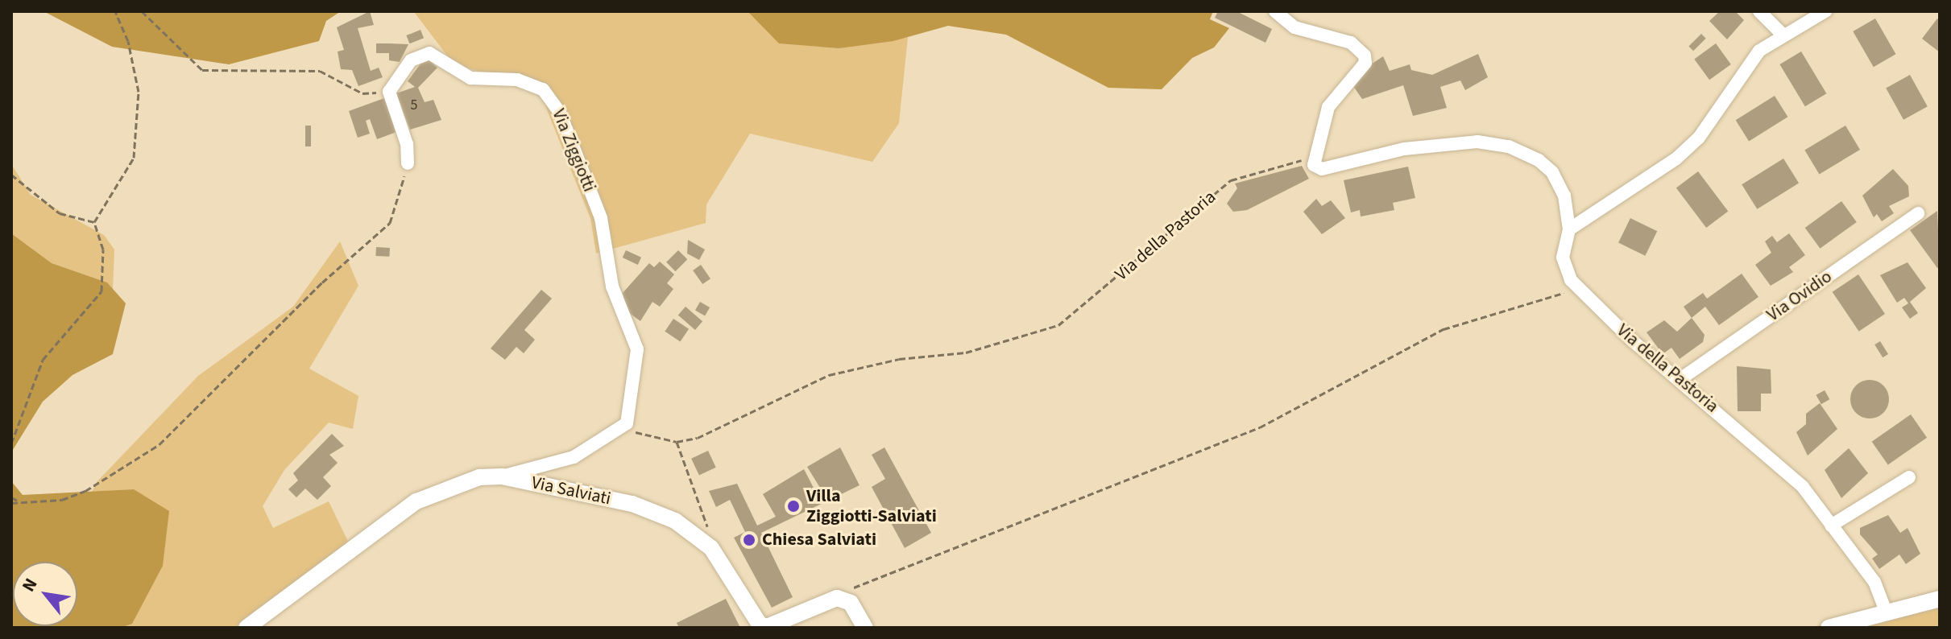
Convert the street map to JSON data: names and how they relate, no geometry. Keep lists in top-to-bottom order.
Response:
{
  "streets": {
    "street": [
      "Via Ziggiotti",
      "Via della Pastoria",
      "Via Ovidio",
      "Via Salviati"
    ]
  },
  "crossings": [
    ["Via della Pastoria", "Via Ovidio"]
  ],
  "places": ["Villa Ziggiotti-Salviati", "Chiesa Salviati"],
  "house_numbers": ["5"],
  "north": "top left"
}
